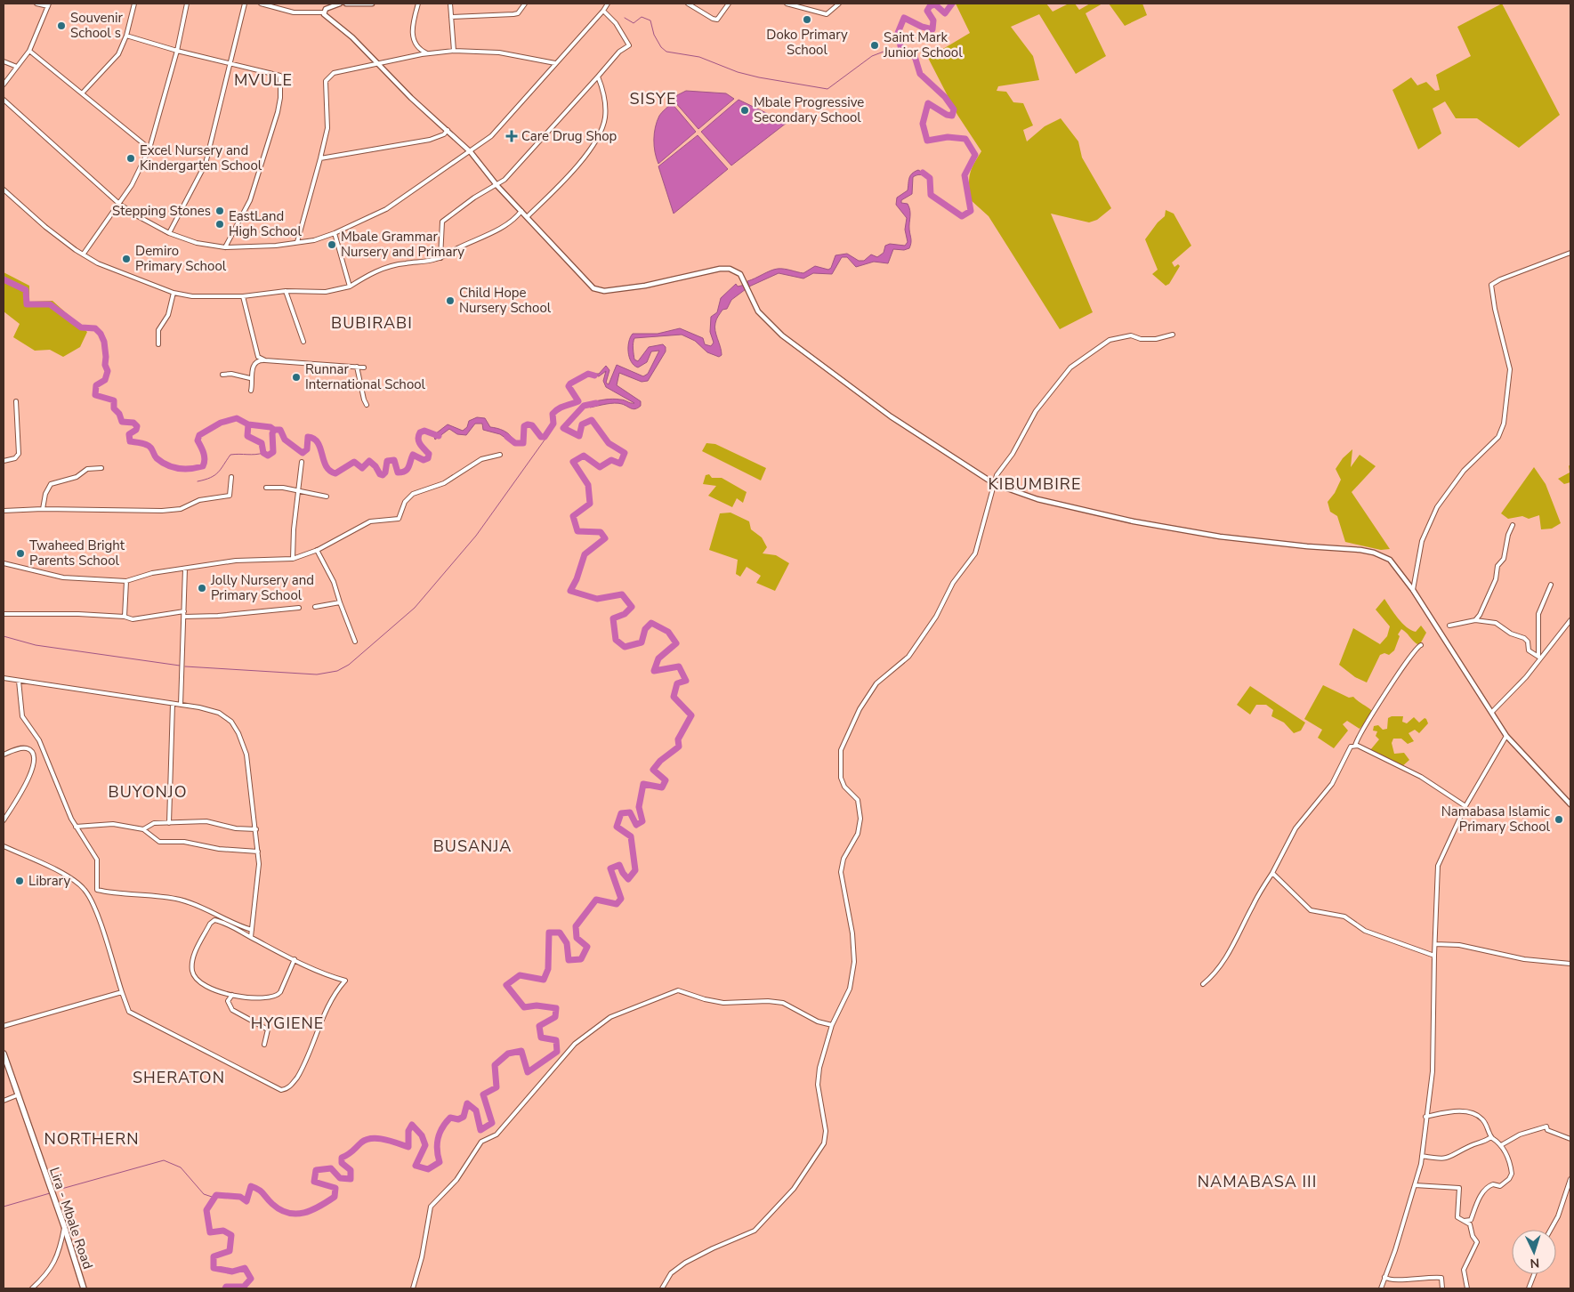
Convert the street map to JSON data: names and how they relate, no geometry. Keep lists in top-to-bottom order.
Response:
{
  "streets": {
    "main road": ["Lira - Mbale Road"]
  },
  "districts": [
    "MVULE",
    "SISYE",
    "BUBIRABI",
    "KIBUMBIRE",
    "BUYONJO",
    "BUSANJA",
    "HYGIENE",
    "SHERATON",
    "NORTHERN",
    "NAMABASA III"
  ],
  "places": {
    "other": [
      "Doko Primary School",
      "Souvenir School s",
      "Saint Mark Junior School",
      "Mbale Progressive Secondary School",
      "Excel Nursery and Kindergarten School",
      "Stepping Stones",
      "EastLand High School",
      "Mbale Grammar Nursery and Primary",
      "Demiro Primary School",
      "Child Hope Nursery School",
      "Runnar International School",
      "Twaheed Bright Parents School",
      "Jolly Nursery and Primary School",
      "Namabasa Islamic Primary School",
      "Library"
    ],
    "health": ["Care Drug Shop"]
  },
  "north": "bottom"
}
